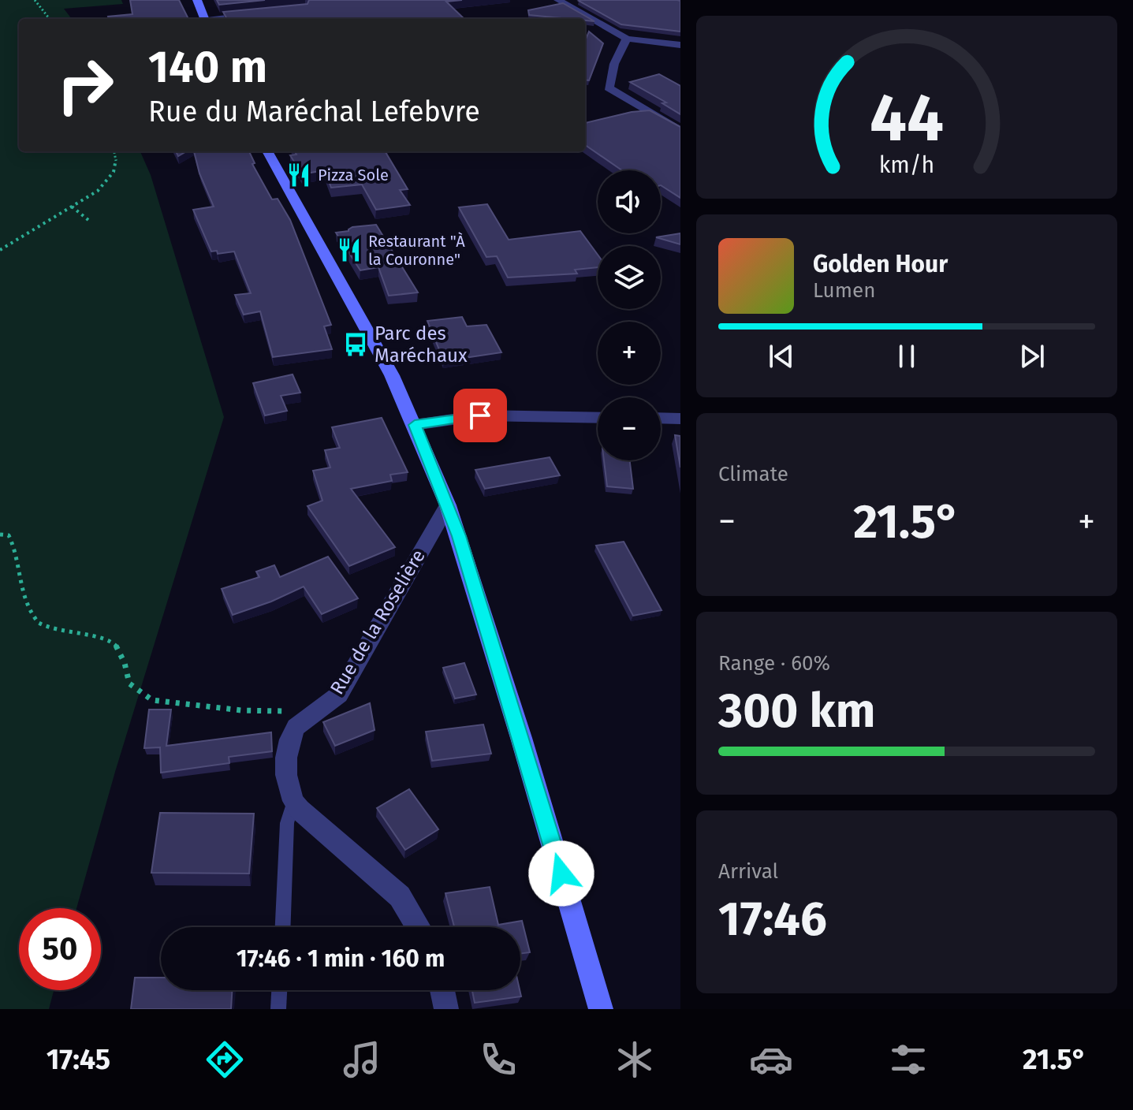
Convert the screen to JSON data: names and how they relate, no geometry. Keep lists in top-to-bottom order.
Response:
{
  "streets": {
    "street": ["Rue de la Roselière"]
  },
  "places": {
    "restaurant": ["Pizza Sole", "Restaurant \"À la Couronne\""],
    "bus stop": ["Parc des Maréchaux"]
  },
  "page": {
    "turn": ["140 m", "Rue du Maréchal Lefebvre"],
    "map_buttons": ["+", "−"],
    "song": ["Golden Hour", "Lumen"],
    "tile": [
      "Climate",
      ["Range · 60%", "300 km"],
      ["Arrival", "17:46"]
    ],
    "heat": ["−", "21.5°", "+"],
    "limit": "50",
    "trip": "17:46 · 1 min · 160 m",
    "tabs": ["17:45", "21.5°"],
    "gauge": ["44", "km/h"]
  }
}
